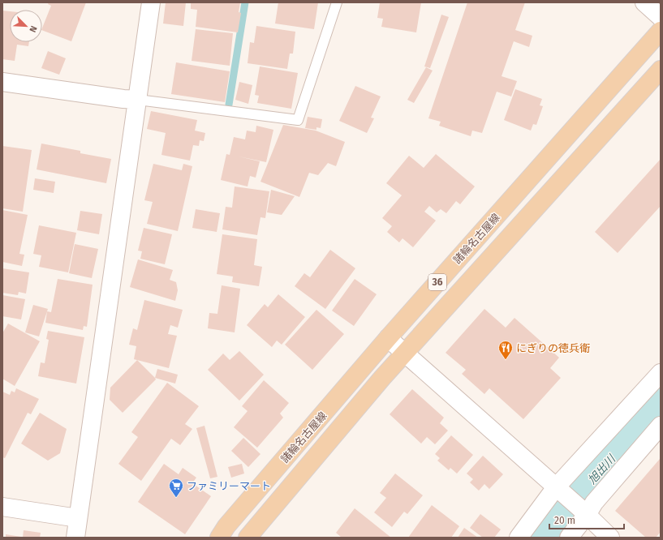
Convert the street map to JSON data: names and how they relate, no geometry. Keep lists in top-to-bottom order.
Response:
{
  "streets": {
    "main road": ["諸輪名古屋線", "36"]
  },
  "water": ["旭出川"],
  "places": {
    "restaurant": ["にぎりの徳兵衛"],
    "supermarket": ["ファミリーマート"]
  },
  "scale_bar": "20 m",
  "north": "bottom right"
}
